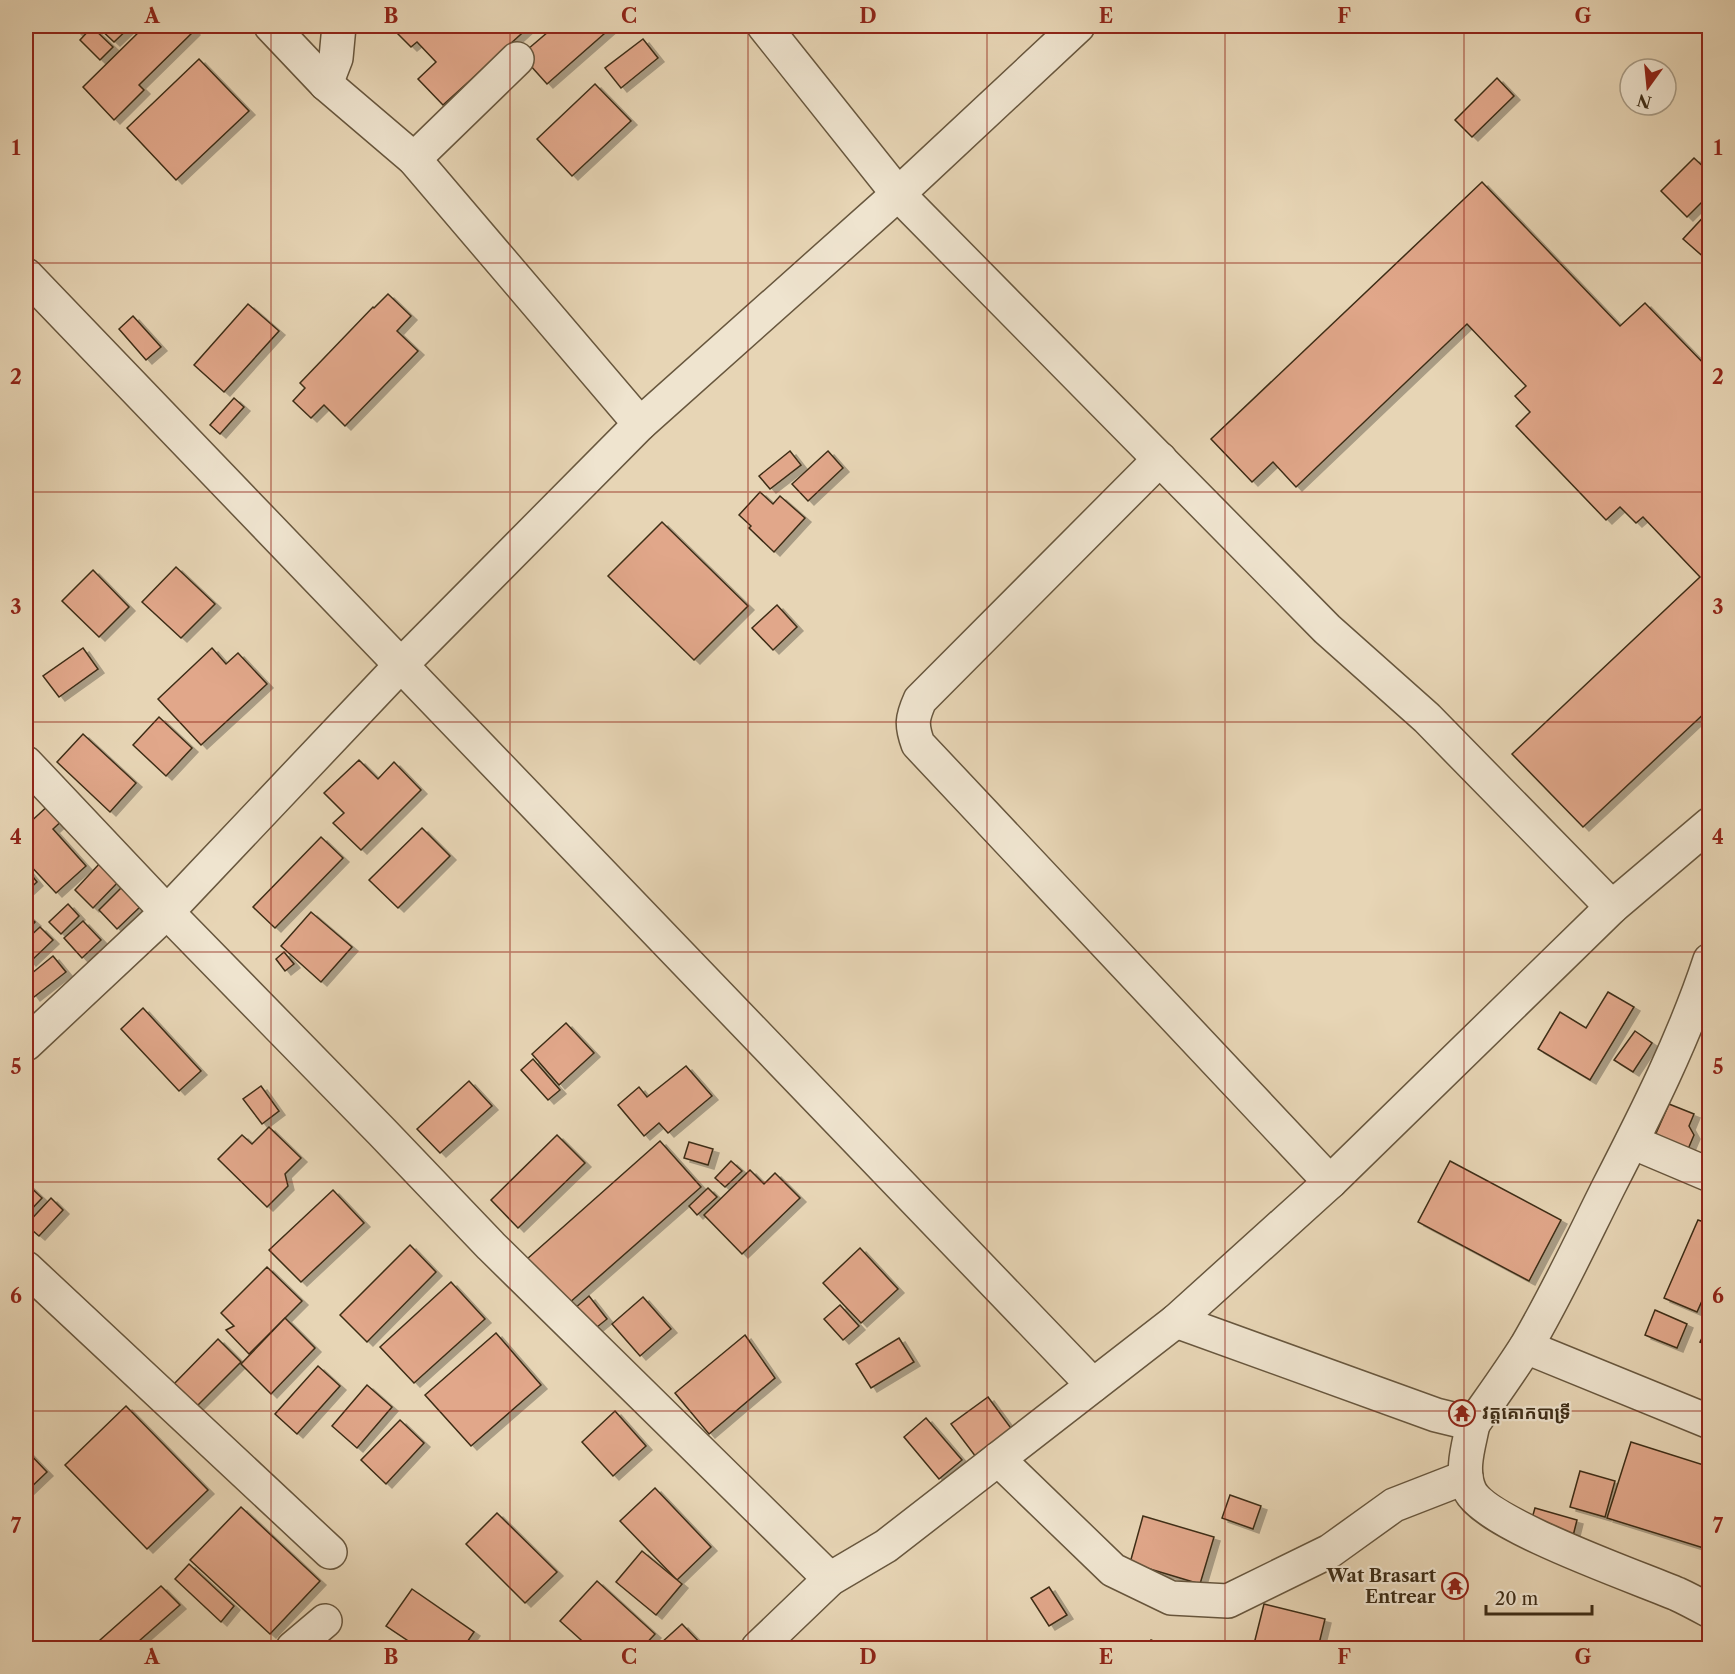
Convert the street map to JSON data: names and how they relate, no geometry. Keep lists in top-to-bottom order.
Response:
{
  "places": {
    "temple": ["វត្តគោកបាទ្រី", "Wat Brasart Entrear"]
  },
  "scale_bar": "20 m",
  "north": "bottom",
  "grid": {
    "columns": [
      "A",
      "B",
      "C",
      "D",
      "E",
      "F",
      "G"
    ],
    "rows": [
      "1",
      "2",
      "3",
      "4",
      "5",
      "6",
      "7"
    ]
  }
}
